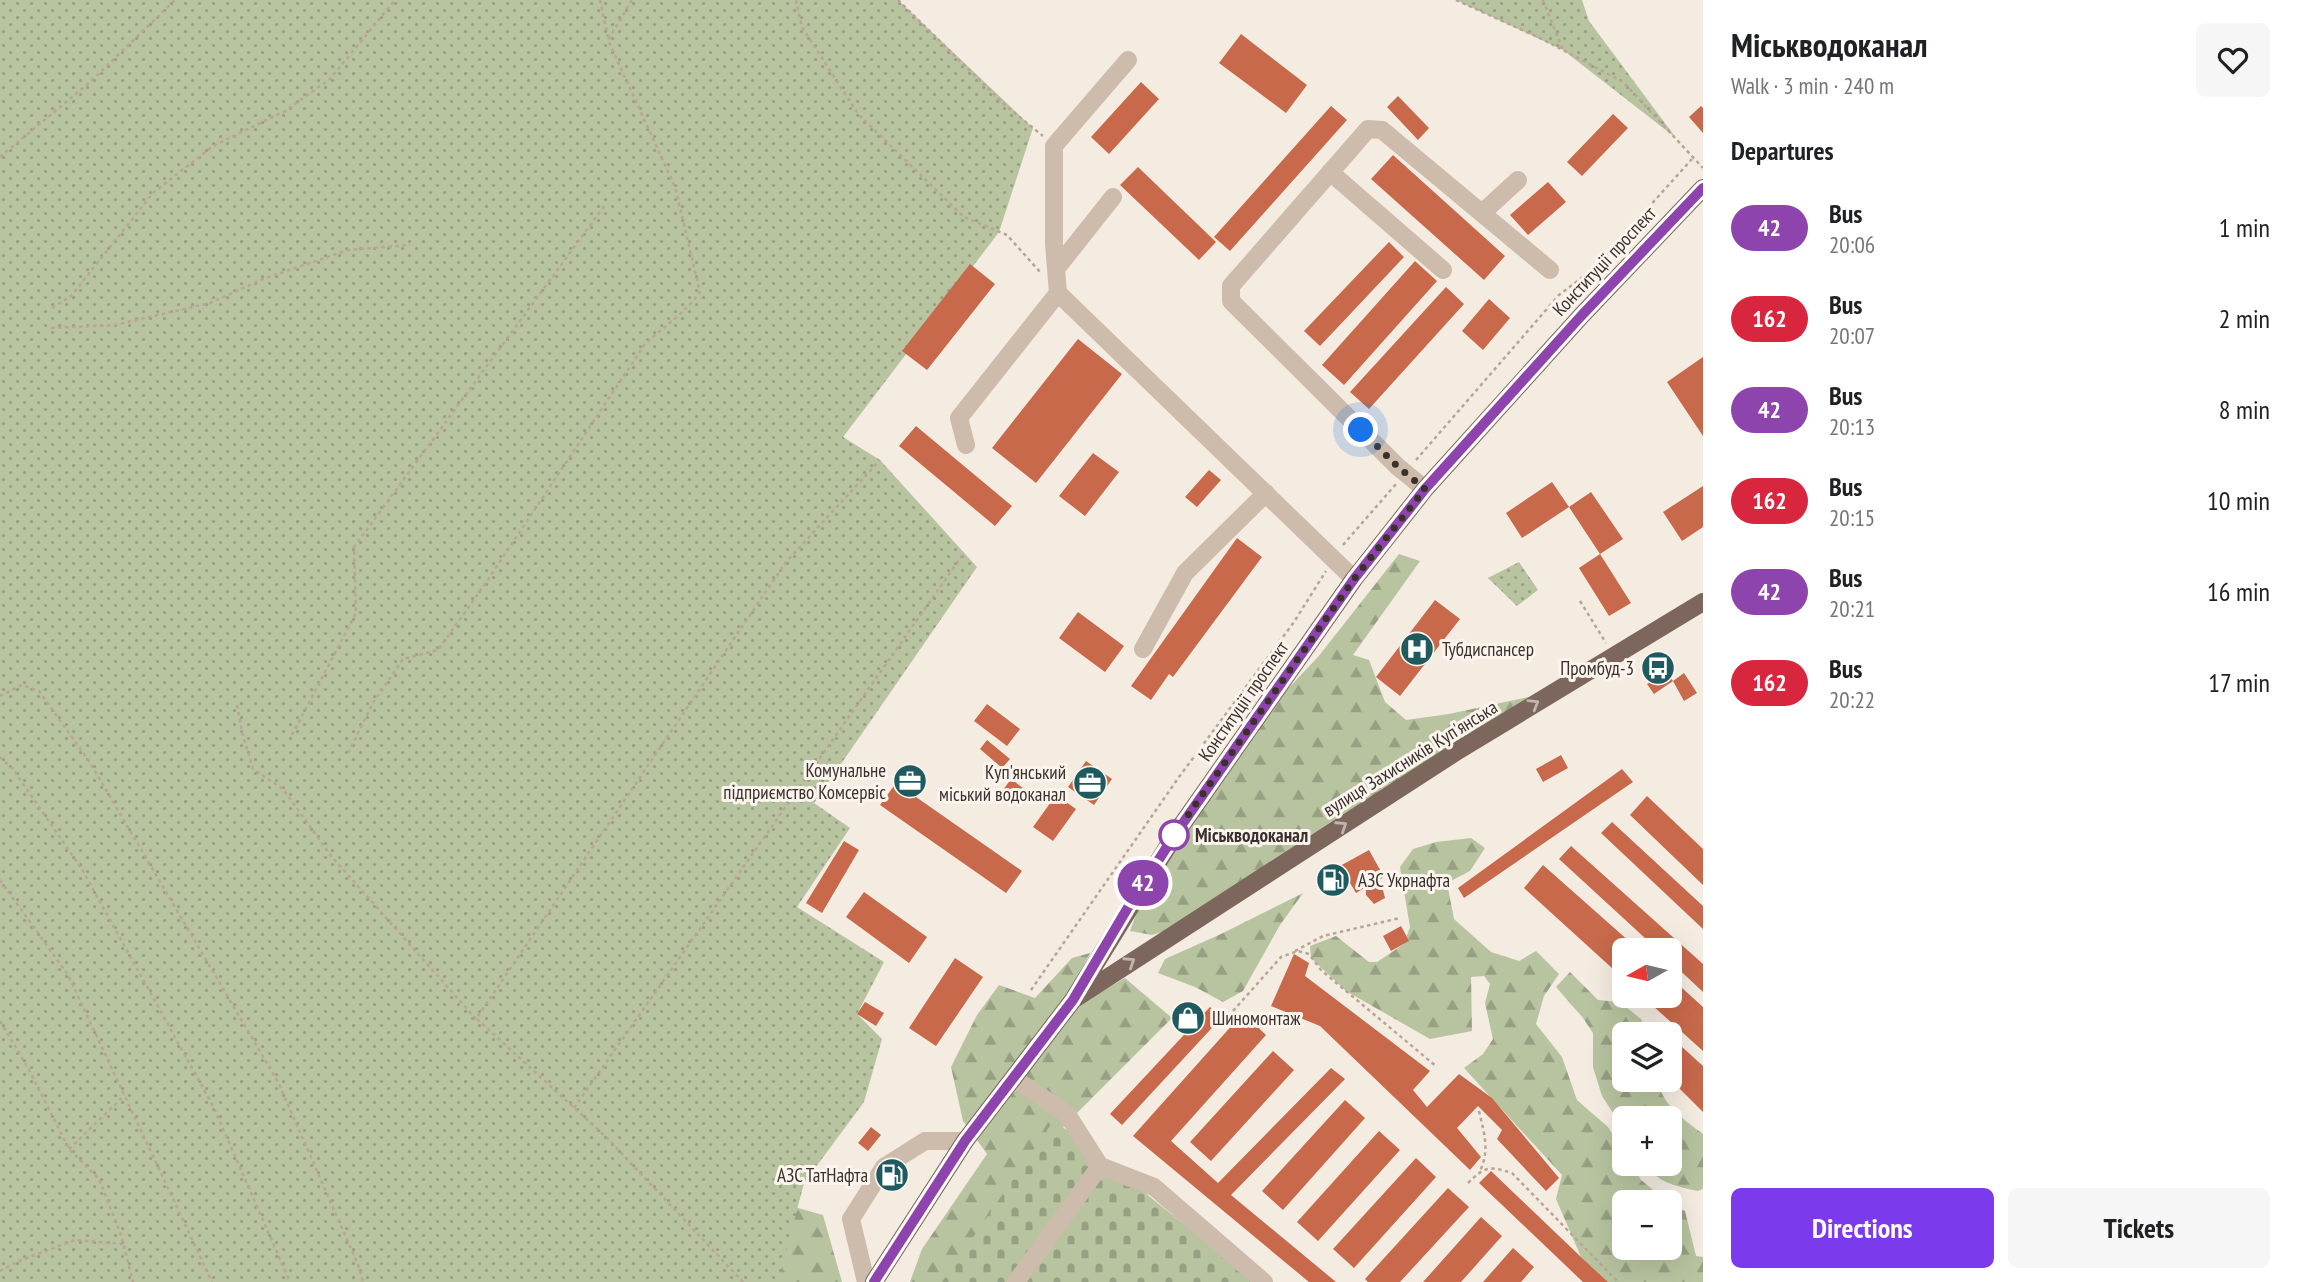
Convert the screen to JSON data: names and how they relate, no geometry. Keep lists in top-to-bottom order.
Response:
{
  "streets": {
    "main road": ["Конституції проспект", "вулиця Захисників Куп'янська"]
  },
  "crossings": [
    ["Конституції проспект", "вулиця Захисників Куп'янська"]
  ],
  "one_way": ["вулиця Захисників Куп'янська"],
  "places": {
    "hospital": ["Тубдиспансер"],
    "bus stop": ["Промбуд-3"],
    "office": ["Комунальне пiдприємство Комсервiс", "Куп'янський міський водоканал"],
    "other": ["Міськводоканал"],
    "fuel station": ["АЗС Укрнафта", "АЗС ТатНафта"],
    "shop": ["Шиномонтаж"]
  },
  "lines": ["bus line 42"],
  "north": "left",
  "page": {
    "on_map": "42",
    "heading": [
      ["Міськводоканал", "Walk · 3 min · 240 m"],
      "Departures"
    ],
    "list": [
      {
        "mark": "42",
        "name": "Bus",
        "note": "20:06",
        "value": "1 min"
      },
      {
        "mark": "162",
        "name": "Bus",
        "note": "20:07",
        "value": "2 min"
      },
      {
        "mark": "42",
        "name": "Bus",
        "note": "20:13",
        "value": "8 min"
      },
      {
        "mark": "162",
        "name": "Bus",
        "note": "20:15",
        "value": "10 min"
      },
      {
        "mark": "42",
        "name": "Bus",
        "note": "20:21",
        "value": "16 min"
      },
      {
        "mark": "162",
        "name": "Bus",
        "note": "20:22",
        "value": "17 min"
      }
    ],
    "map_buttons": ["+", "−"],
    "buttons": ["Directions", "Tickets"]
  }
}
